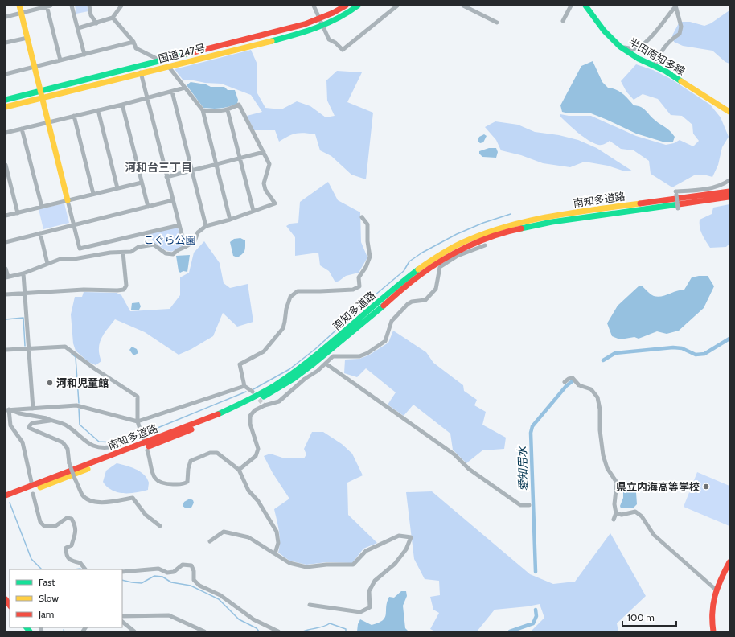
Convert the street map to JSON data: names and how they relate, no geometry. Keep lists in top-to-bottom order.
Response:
{
  "streets": {
    "main road": ["国道247号", "半田南知多線", "南知多道路"]
  },
  "districts": ["河和台三丁目"],
  "water": ["愛知用水"],
  "parks": ["こぐら公園"],
  "places": ["河和児童館", "県立内海高等学校"],
  "legend": ["Fast", "Slow", "Jam"],
  "scale_bar": "100 m"
}
